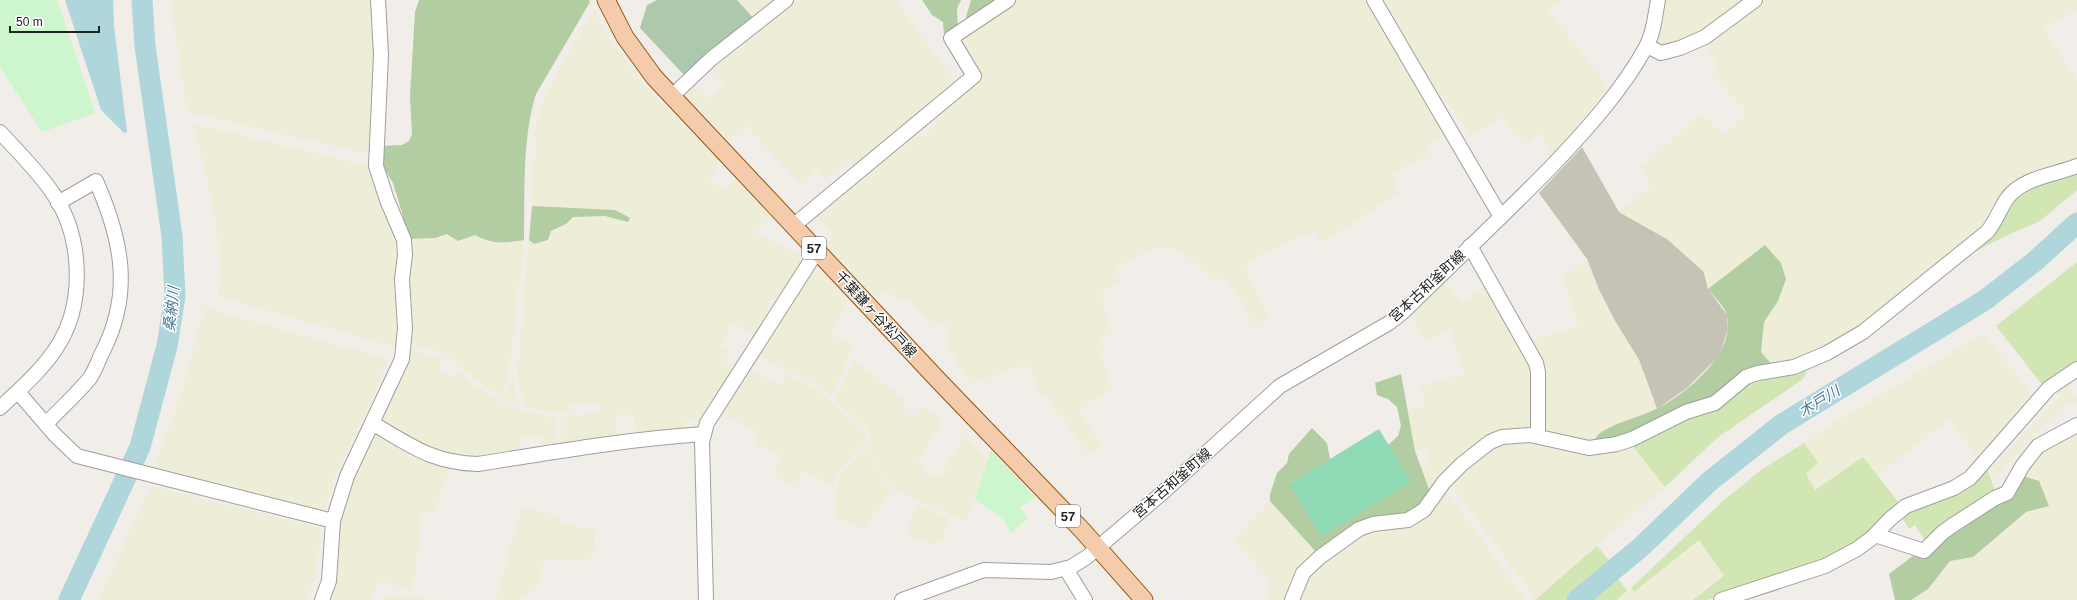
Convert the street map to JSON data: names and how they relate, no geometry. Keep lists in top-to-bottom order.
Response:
{
  "streets": {
    "main road": ["57", "千葉鎌ヶ谷松戸線"],
    "street": ["宮本古和釜町線"]
  },
  "crossings": [
    ["宮本古和釜町線", "千葉鎌ヶ谷松戸線"]
  ],
  "water": ["桑納川", "木戸川"],
  "scale_bar": "50 m"
}
